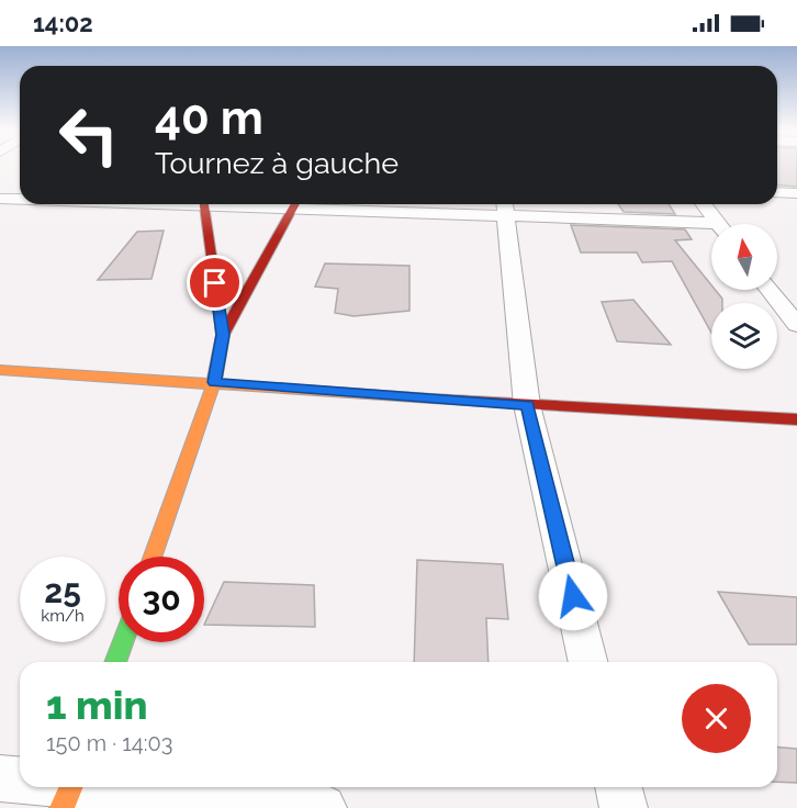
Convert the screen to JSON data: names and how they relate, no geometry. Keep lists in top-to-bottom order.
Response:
{
  "north": "top",
  "page": {
    "status": "14:02",
    "turn": ["40 m", "Tournez à gauche"],
    "speed": "25 km/h",
    "limit": "30",
    "heading": ["1 min", "150 m · 14:03"]
  }
}
